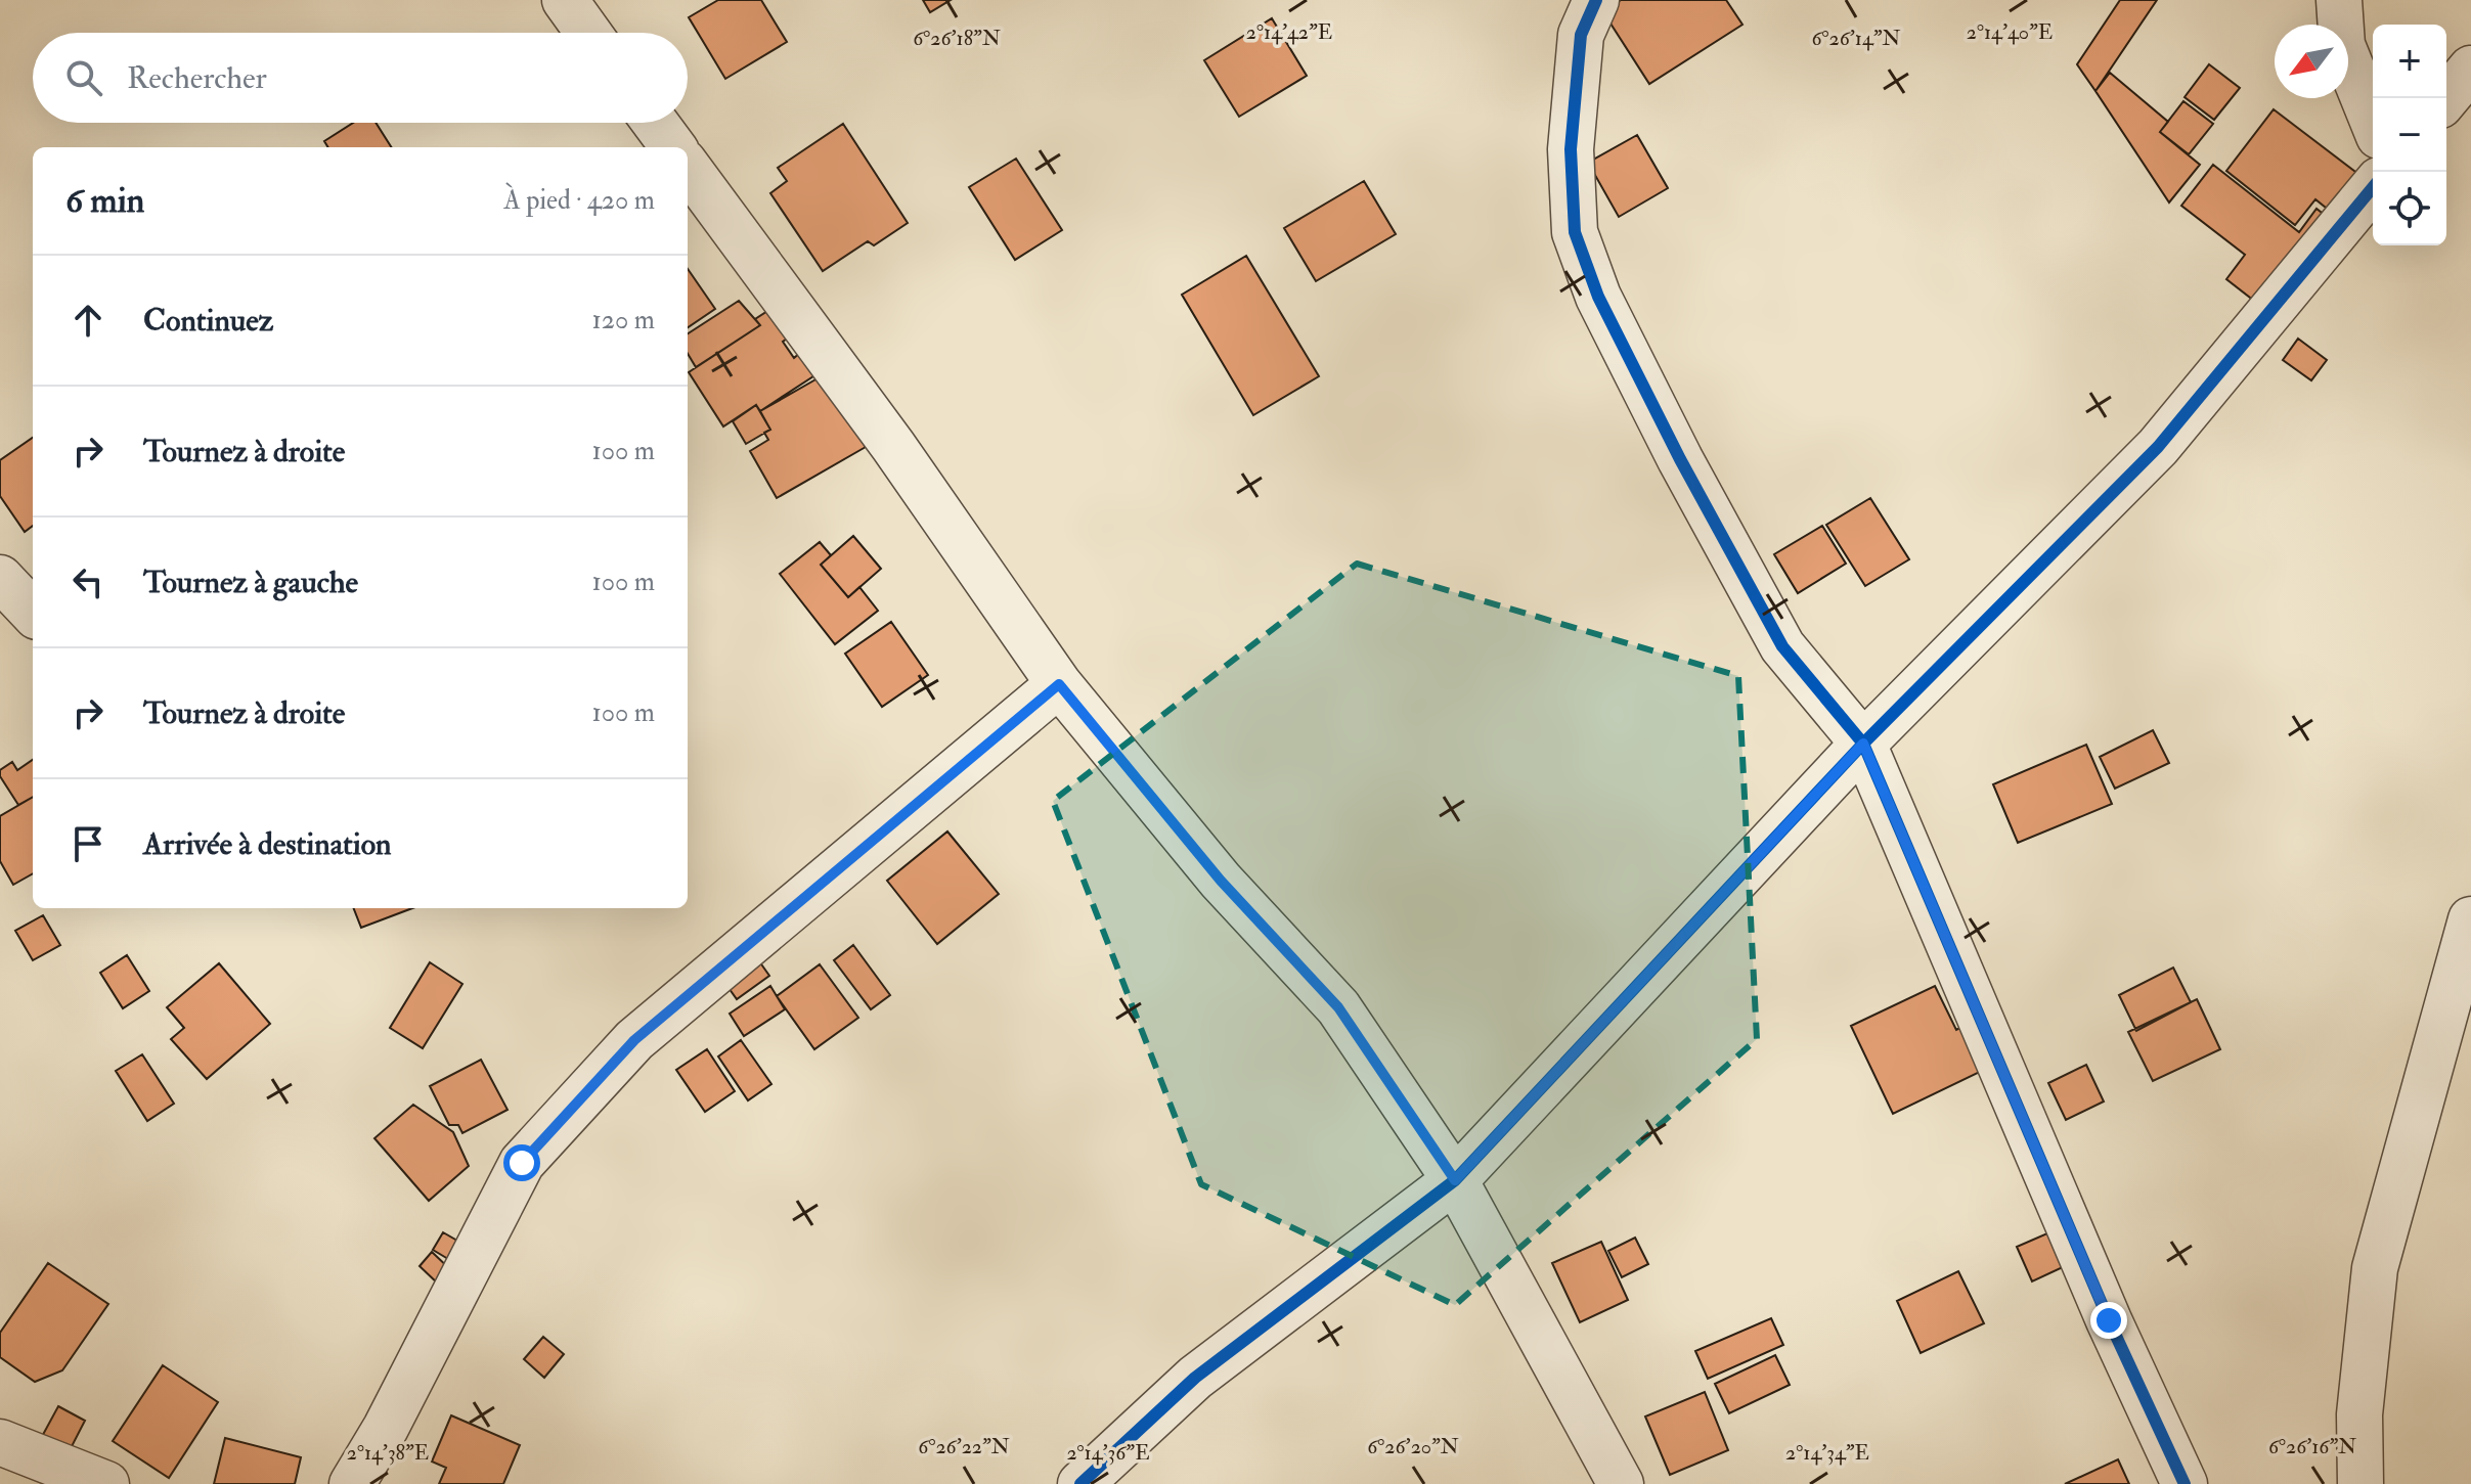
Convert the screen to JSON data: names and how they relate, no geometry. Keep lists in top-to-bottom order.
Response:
{
  "north": "bottom left",
  "page": {
    "map_buttons": ["+", "−"],
    "search": "Rechercher",
    "heading": ["6 min", "À pied · 420 m"],
    "list": [
      ["Continuez", "120 m"],
      ["Tournez à droite", "100 m"],
      ["Tournez à gauche", "100 m"],
      ["Tournez à droite", "100 m"],
      "Arrivée à destination"
    ]
  },
  "coordinates": [
    "2°14'42\"E",
    "2°14'40\"E",
    "6°26'18\"N",
    "6°26'14\"N",
    "6°26'22\"N",
    "6°26'20\"N",
    "6°26'16\"N",
    "2°14'38\"E",
    "2°14'36\"E",
    "2°14'34\"E"
  ]
}
